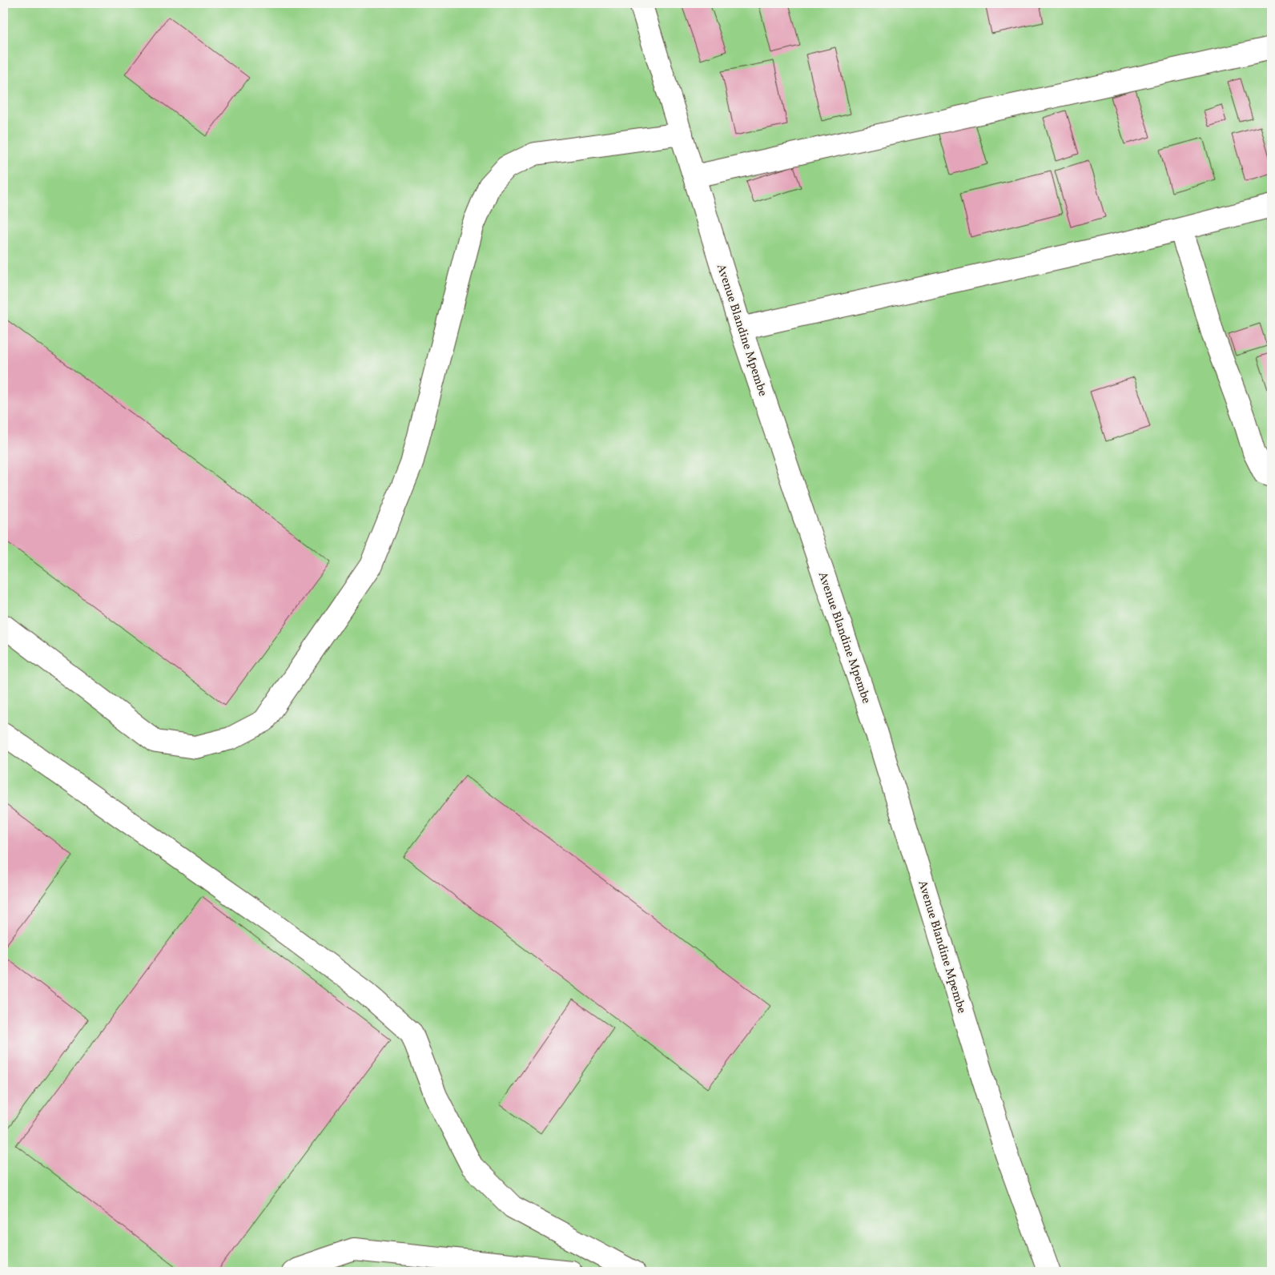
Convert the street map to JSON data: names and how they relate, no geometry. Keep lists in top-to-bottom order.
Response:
{
  "streets": {
    "street": ["Avenue Blandine Mpembe"]
  }
}
